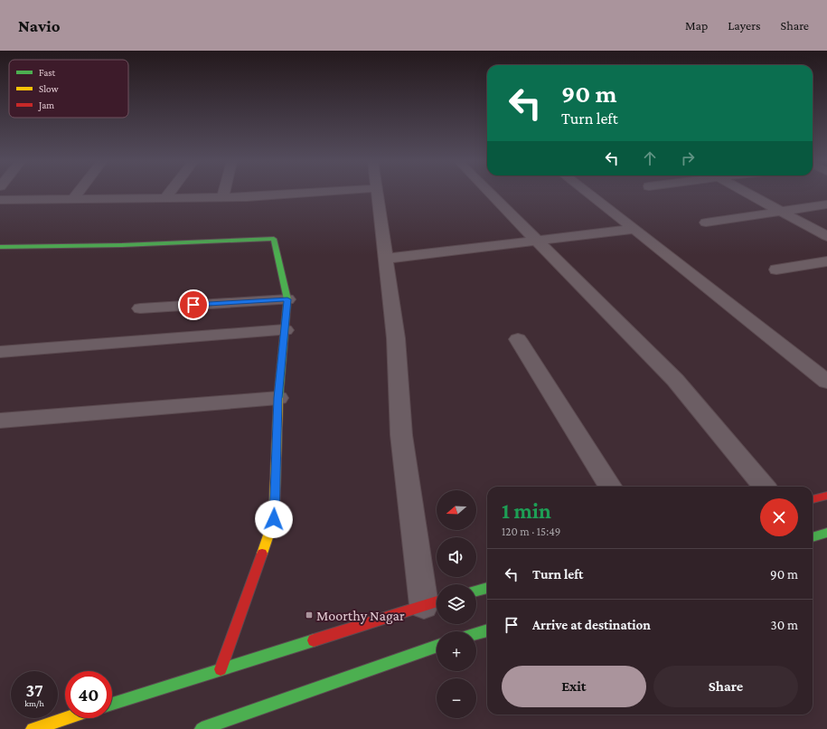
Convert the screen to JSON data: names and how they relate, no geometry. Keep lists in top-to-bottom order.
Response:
{
  "places": {
    "transit": ["Moorthy Nagar"]
  },
  "legend": ["Fast", "Slow", "Jam"],
  "north": "left",
  "page": {
    "header": "Navio",
    "nav": ["Map", "Layers", "Share"],
    "turn": ["90 m", "Turn left"],
    "heading": ["1 min", "120 m · 15:49"],
    "map_buttons": ["+", "−"],
    "list": [
      {
        "name": "Turn left",
        "value": "90 m"
      },
      {
        "name": "Arrive at destination",
        "value": "30 m"
      }
    ],
    "buttons": ["Exit", "Share"],
    "speed": "37 km/h",
    "limit": "40"
  }
}
